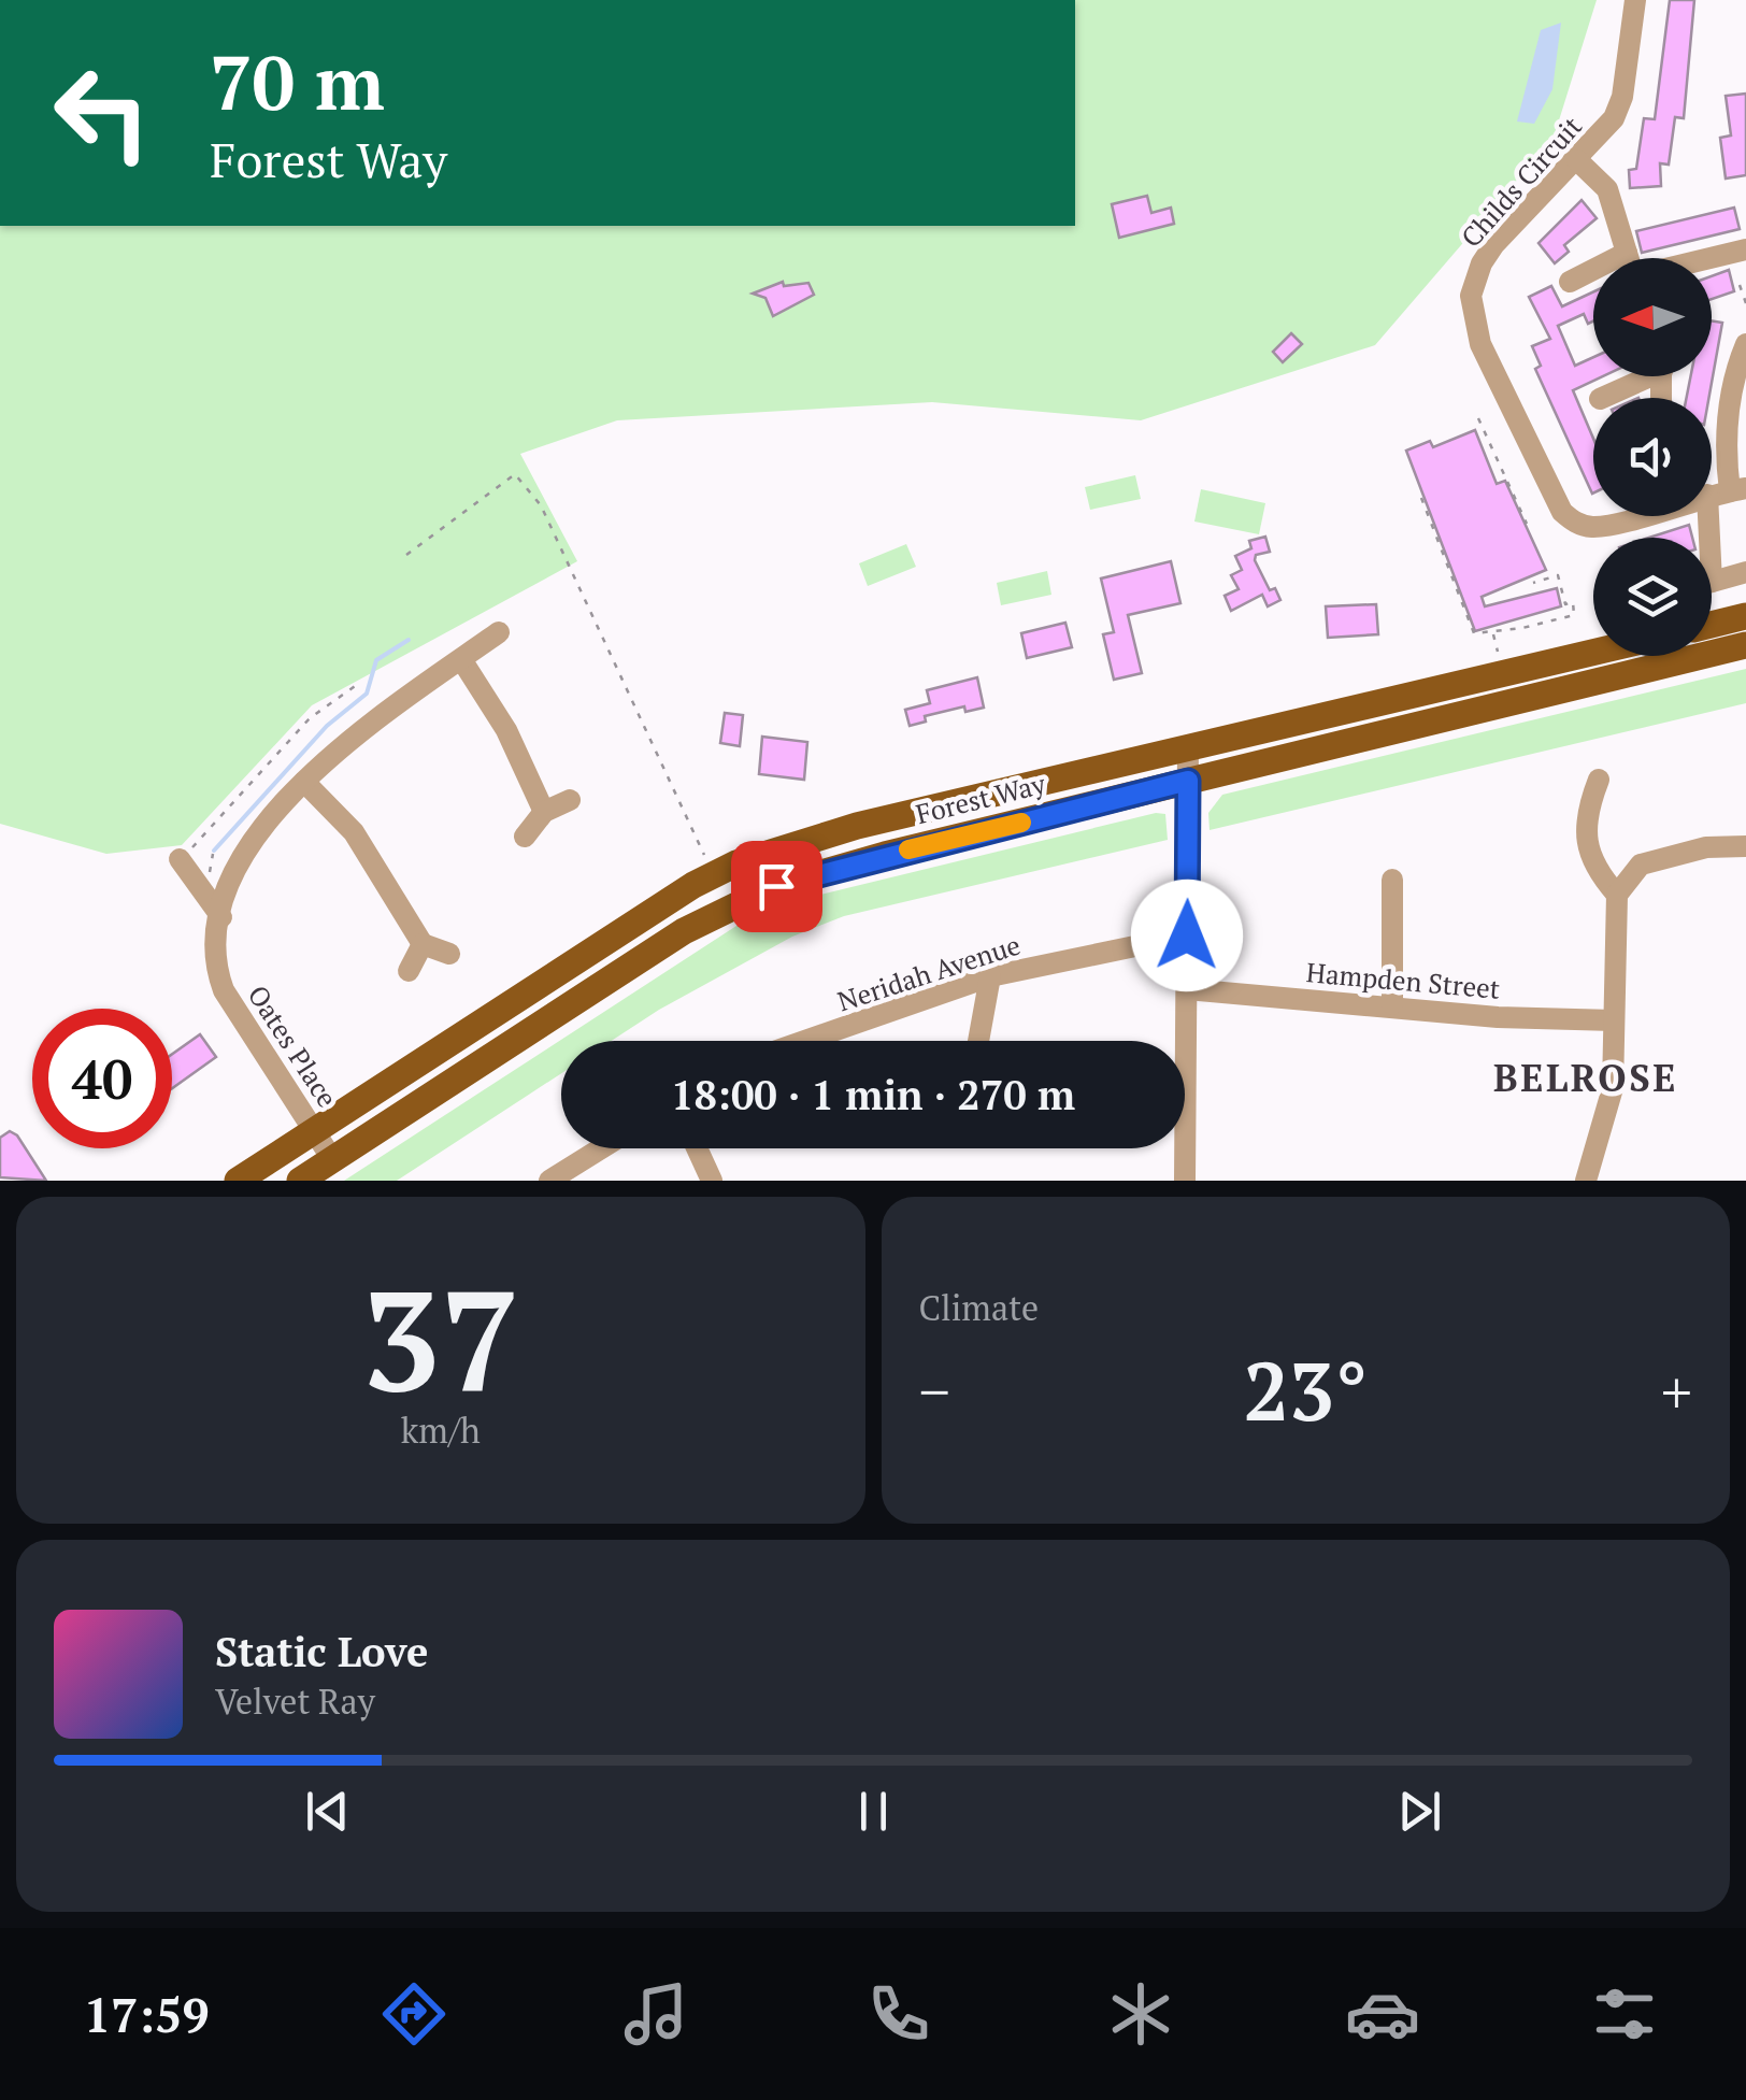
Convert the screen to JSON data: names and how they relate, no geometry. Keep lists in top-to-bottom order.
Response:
{
  "streets": {
    "main road": ["Forest Way"],
    "street": [
      "Childs Circuit",
      "Neridah Avenue",
      "Hampden Street",
      "Oates Place"
    ]
  },
  "crossings": [
    ["Forest Way", "Oates Place"]
  ],
  "districts": ["BELROSE"],
  "north": "left",
  "page": {
    "turn": ["70 m", "Forest Way"],
    "limit": "40",
    "trip": "18:00 · 1 min · 270 m",
    "tile": [
      ["37", "km/h"],
      "Climate"
    ],
    "heat": ["−", "23°", "+"],
    "song": ["Static Love", "Velvet Ray"],
    "tabs": "17:59"
  }
}
